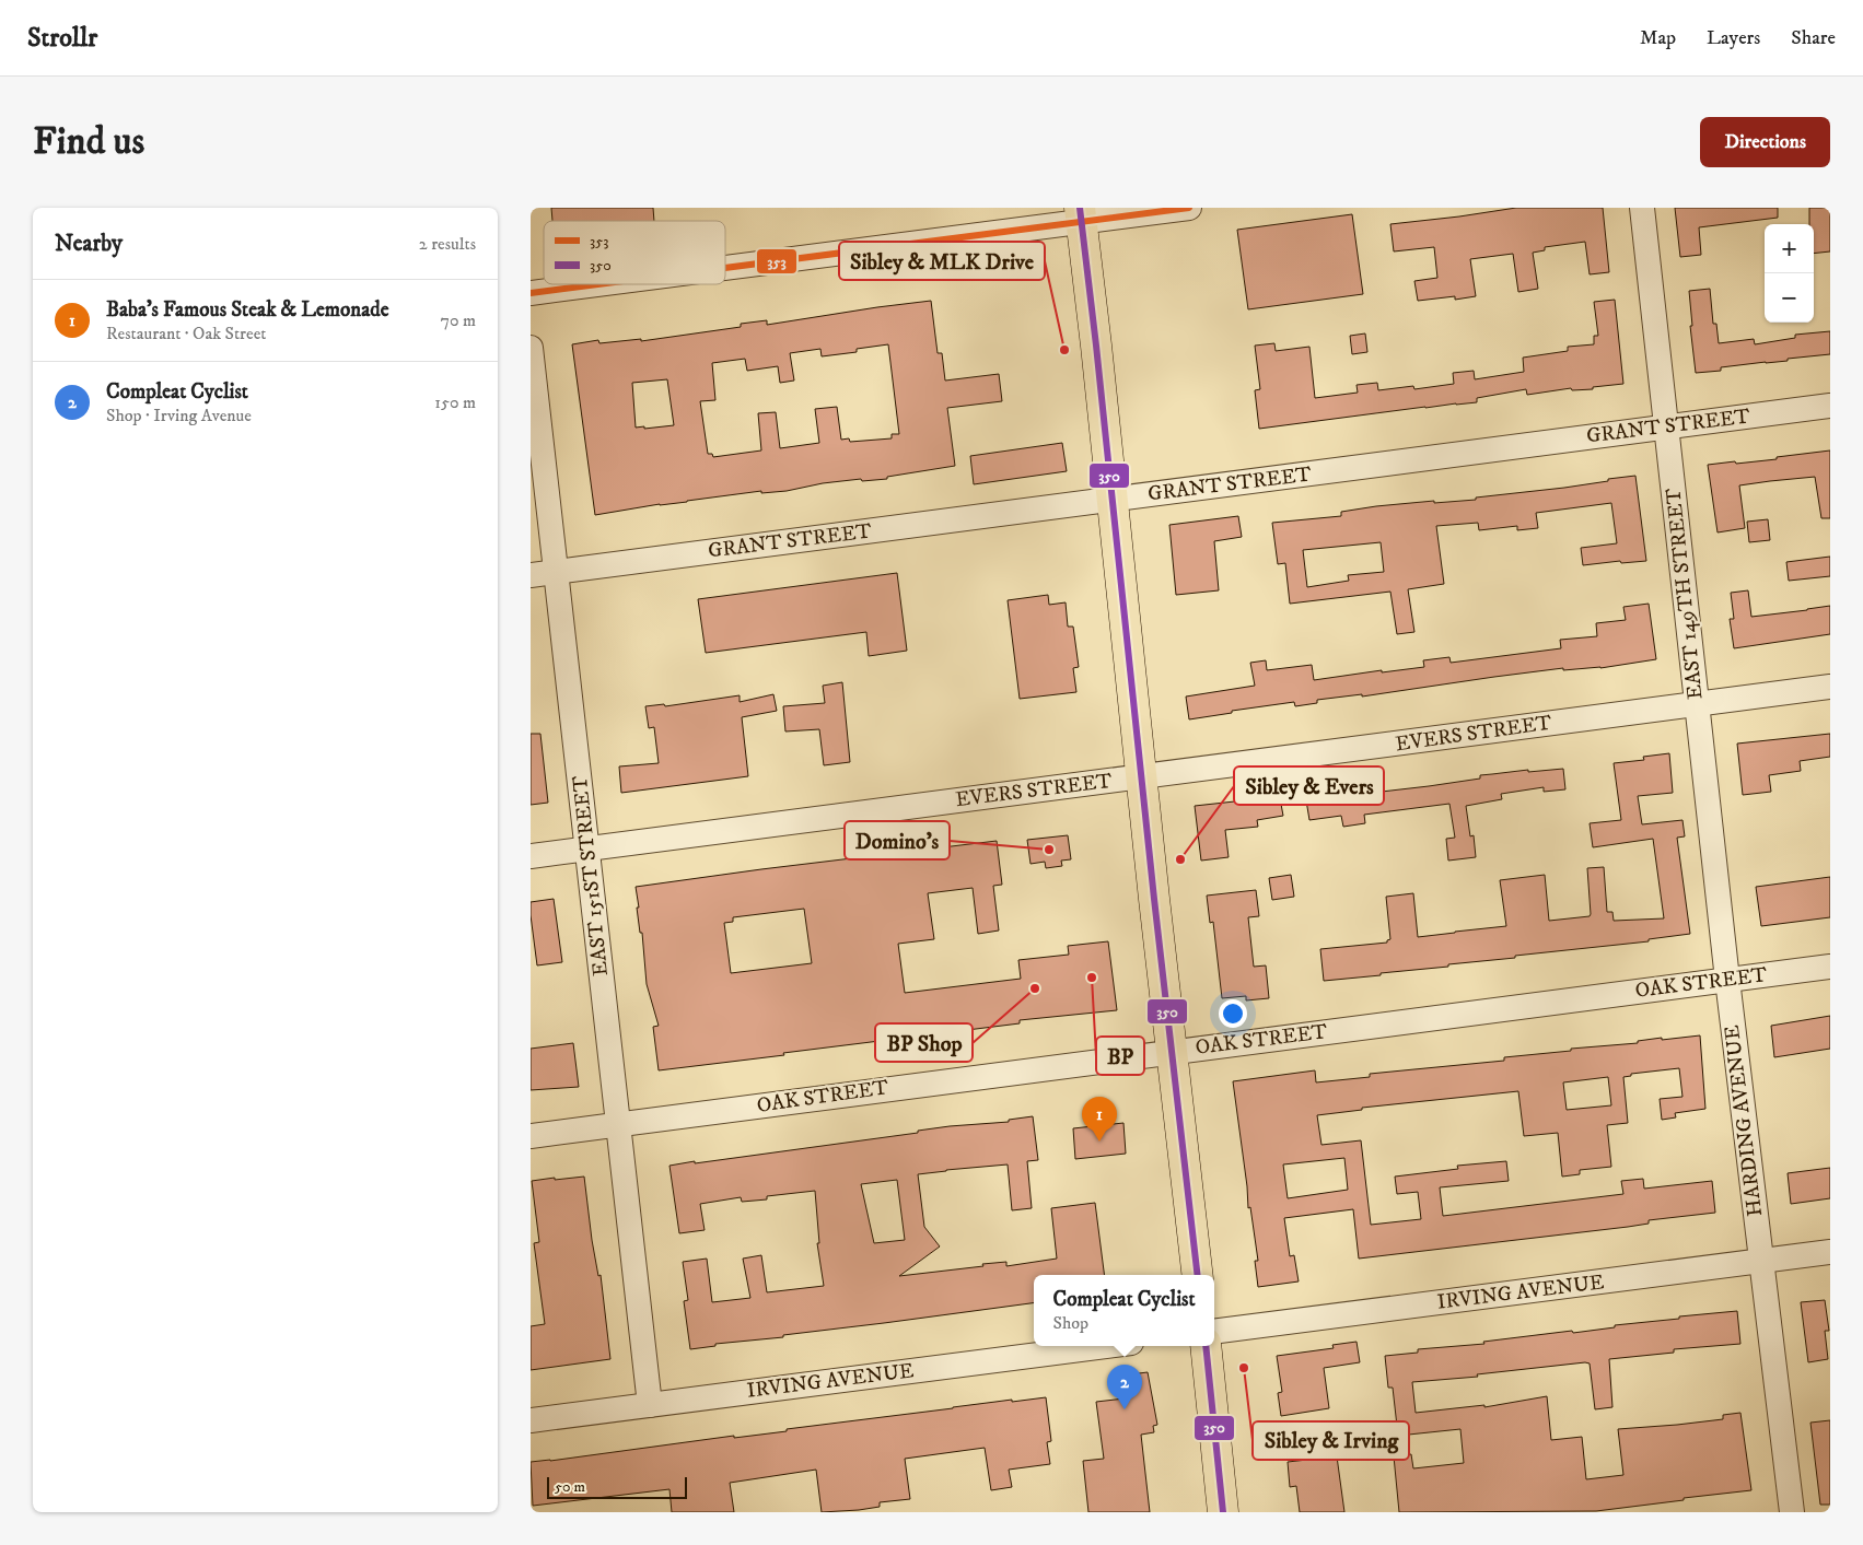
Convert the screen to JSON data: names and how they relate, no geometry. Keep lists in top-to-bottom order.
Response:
{
  "streets": {
    "street": [
      "GRANT STREET",
      "EAST 149TH STREET",
      "EVERS STREET",
      "EAST 151ST STREET",
      "OAK STREET",
      "HARDING AVENUE",
      "IRVING AVENUE"
    ]
  },
  "crossings": [
    ["GRANT STREET", "EAST 149TH STREET"],
    ["GRANT STREET", "EAST 151ST STREET"],
    ["EAST 149TH STREET", "EVERS STREET"],
    ["EAST 149TH STREET", "OAK STREET"],
    ["EAST 149TH STREET", "HARDING AVENUE"],
    ["EVERS STREET", "EAST 151ST STREET"],
    ["EAST 151ST STREET", "OAK STREET"],
    ["EAST 151ST STREET", "IRVING AVENUE"],
    ["OAK STREET", "HARDING AVENUE"],
    ["HARDING AVENUE", "IRVING AVENUE"]
  ],
  "places": [
    "Sibley & MLK Drive",
    "Domino's",
    "Sibley & Evers",
    "BP",
    "BP Shop",
    "Sibley & Irving"
  ],
  "lines": ["transit line 353", "transit line 350"],
  "legend": ["353", "350"],
  "scale_bar": "50 m",
  "page": {
    "header": "Strollr",
    "nav": ["Map", "Layers", "Share"],
    "buttons": "Directions",
    "title": "Find us",
    "heading": ["Nearby", "2 results"],
    "map_buttons": ["+", "−"],
    "list": [
      {
        "mark": "1",
        "name": "Baba's Famous Steak & Lemonade",
        "note": "Restaurant · Oak Street",
        "value": "70 m"
      },
      {
        "mark": "2",
        "name": "Compleat Cyclist",
        "note": "Shop · Irving Avenue",
        "value": "150 m"
      }
    ],
    "pins": ["1", "2"],
    "popup": ["Compleat Cyclist", "Shop"],
    "scale": "50 m"
  }
}
